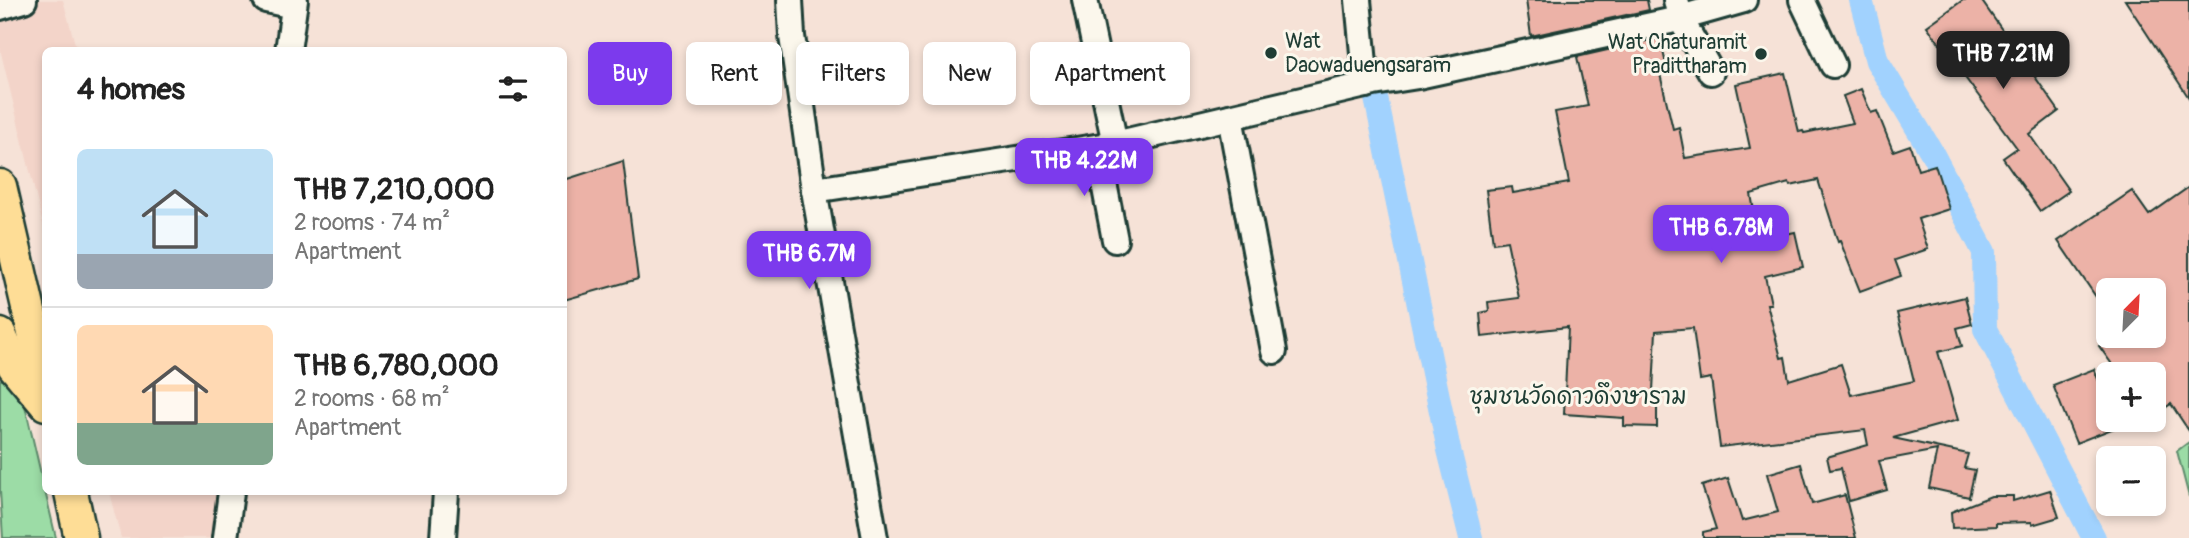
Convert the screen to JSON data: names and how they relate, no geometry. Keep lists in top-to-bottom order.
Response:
{
  "districts": ["ชุมชนวัดดาวดึงษาราม"],
  "places": ["Wat Daowaduengsaram", "Wat Chaturamit Pradittharam"],
  "north": "top right",
  "page": {
    "price": [
      "THB 7.21M",
      "THB 4.22M",
      "THB 6.78M",
      "THB 6.7M"
    ],
    "chip": [
      "Buy",
      "Rent",
      "Filters",
      "New",
      "Apartment"
    ],
    "heading": "4 homes",
    "list": [
      {
        "name": "THB 7,210,000",
        "note": "2 rooms · 74 m² · Apartment"
      },
      {
        "name": "THB 6,780,000",
        "note": "2 rooms · 68 m² · Apartment"
      }
    ],
    "map_buttons": ["+", "−"]
  }
}
